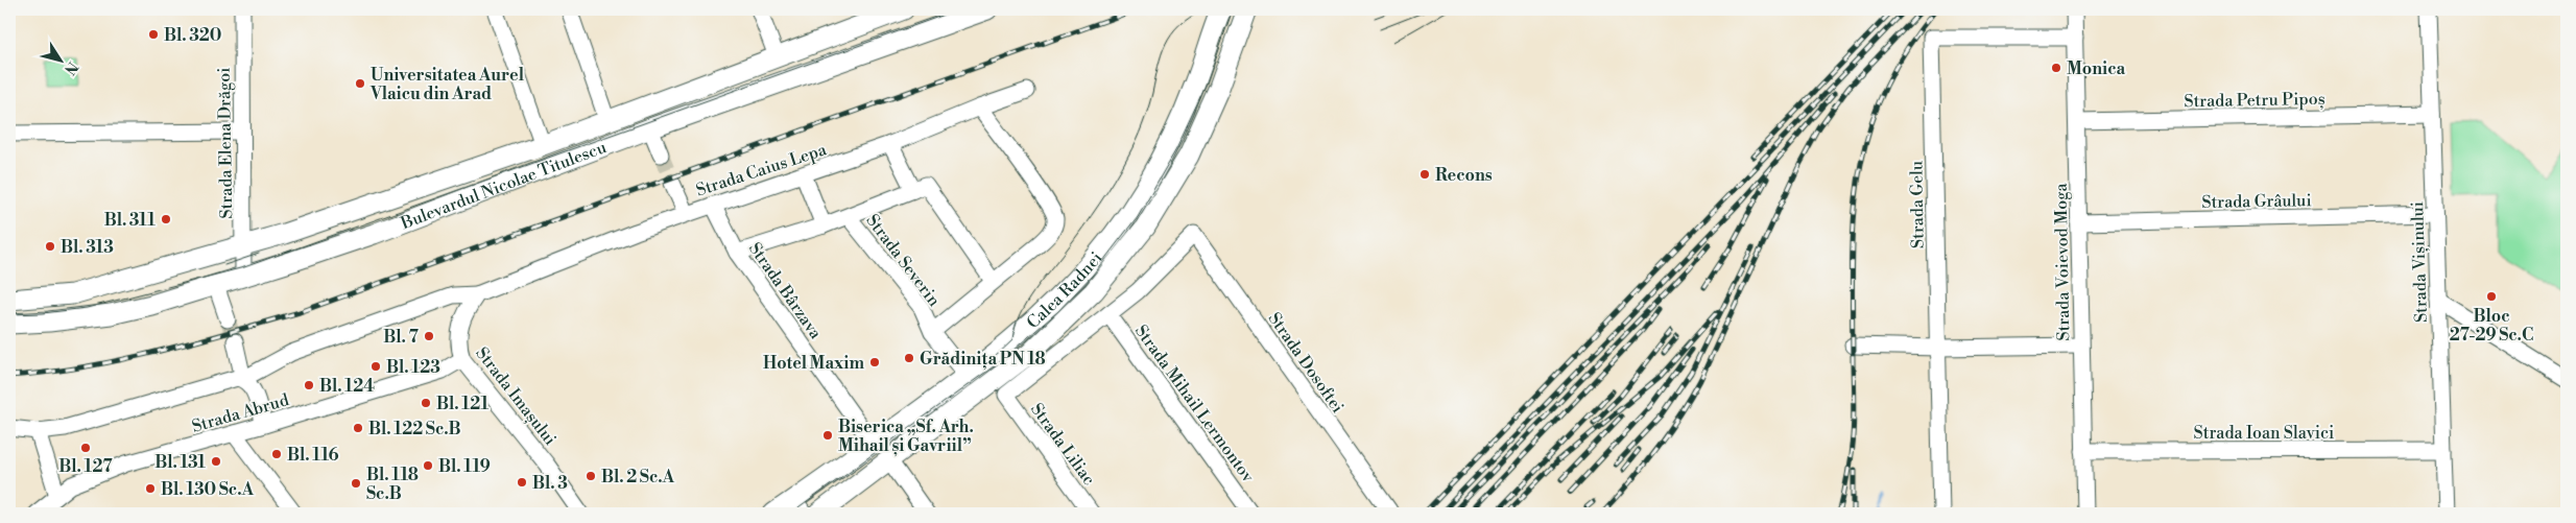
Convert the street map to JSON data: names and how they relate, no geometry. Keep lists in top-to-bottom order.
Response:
{
  "streets": {
    "main road": ["Bulevardul Nicolae Titulescu", "Calea Radnei"],
    "street": [
      "Strada Petru Pipoș",
      "Strada Elena Drăgoi",
      "Strada Caius Lepa",
      "Strada Grâului",
      "Strada Gelu",
      "Strada Severin",
      "Strada Voievod Moga",
      "Strada Vișinului",
      "Strada Bârzava",
      "Strada Dosoftei",
      "Strada Imașului",
      "Strada Mihail Lermontov",
      "Strada Abrud",
      "Strada Ioan Slavici",
      "Strada Liliac"
    ]
  },
  "crossings": [
    ["Strada Petru Pipoș", "Strada Voievod Moga"],
    ["Strada Petru Pipoș", "Strada Vișinului"],
    ["Strada Elena Drăgoi", "Bulevardul Nicolae Titulescu"],
    ["Strada Caius Lepa", "Strada Bârzava"],
    ["Strada Caius Lepa", "Strada Imașului"],
    ["Strada Grâului", "Strada Voievod Moga"],
    ["Strada Grâului", "Strada Vișinului"],
    ["Strada Gelu", "Strada Voievod Moga"],
    ["Strada Severin", "Calea Radnei"],
    ["Strada Severin", "Strada Bârzava"],
    ["Strada Voievod Moga", "Strada Ioan Slavici"],
    ["Strada Vișinului", "Strada Ioan Slavici"],
    ["Calea Radnei", "Strada Bârzava"],
    ["Strada Dosoftei", "Strada Mihail Lermontov"],
    ["Strada Dosoftei", "Strada Liliac"],
    ["Strada Imașului", "Strada Abrud"],
    ["Strada Mihail Lermontov", "Strada Liliac"]
  ],
  "places": [
    "Bl. 320",
    "Monica",
    "Universitatea Aurel Vlaicu din Arad",
    "Recons",
    "Bl. 311",
    "Bl. 313",
    "Bloc 27-29 Sc.C",
    "Bl. 7",
    "Grădinița PN 18",
    "Hotel Maxim",
    "Bl. 123",
    "Bl. 124",
    "Bl. 121",
    "Bl. 122 Sc.B",
    "Biserica „Sf. Arh. Mihail și Gavriil”",
    "Bl. 127",
    "Bl. 116",
    "Bl. 131",
    "Bl. 119",
    "Bl. 2 Sc.A",
    "Bl. 3",
    "Bl. 118 Sc.B",
    "Bl. 130 Sc.A"
  ],
  "north": "bottom right"
}
